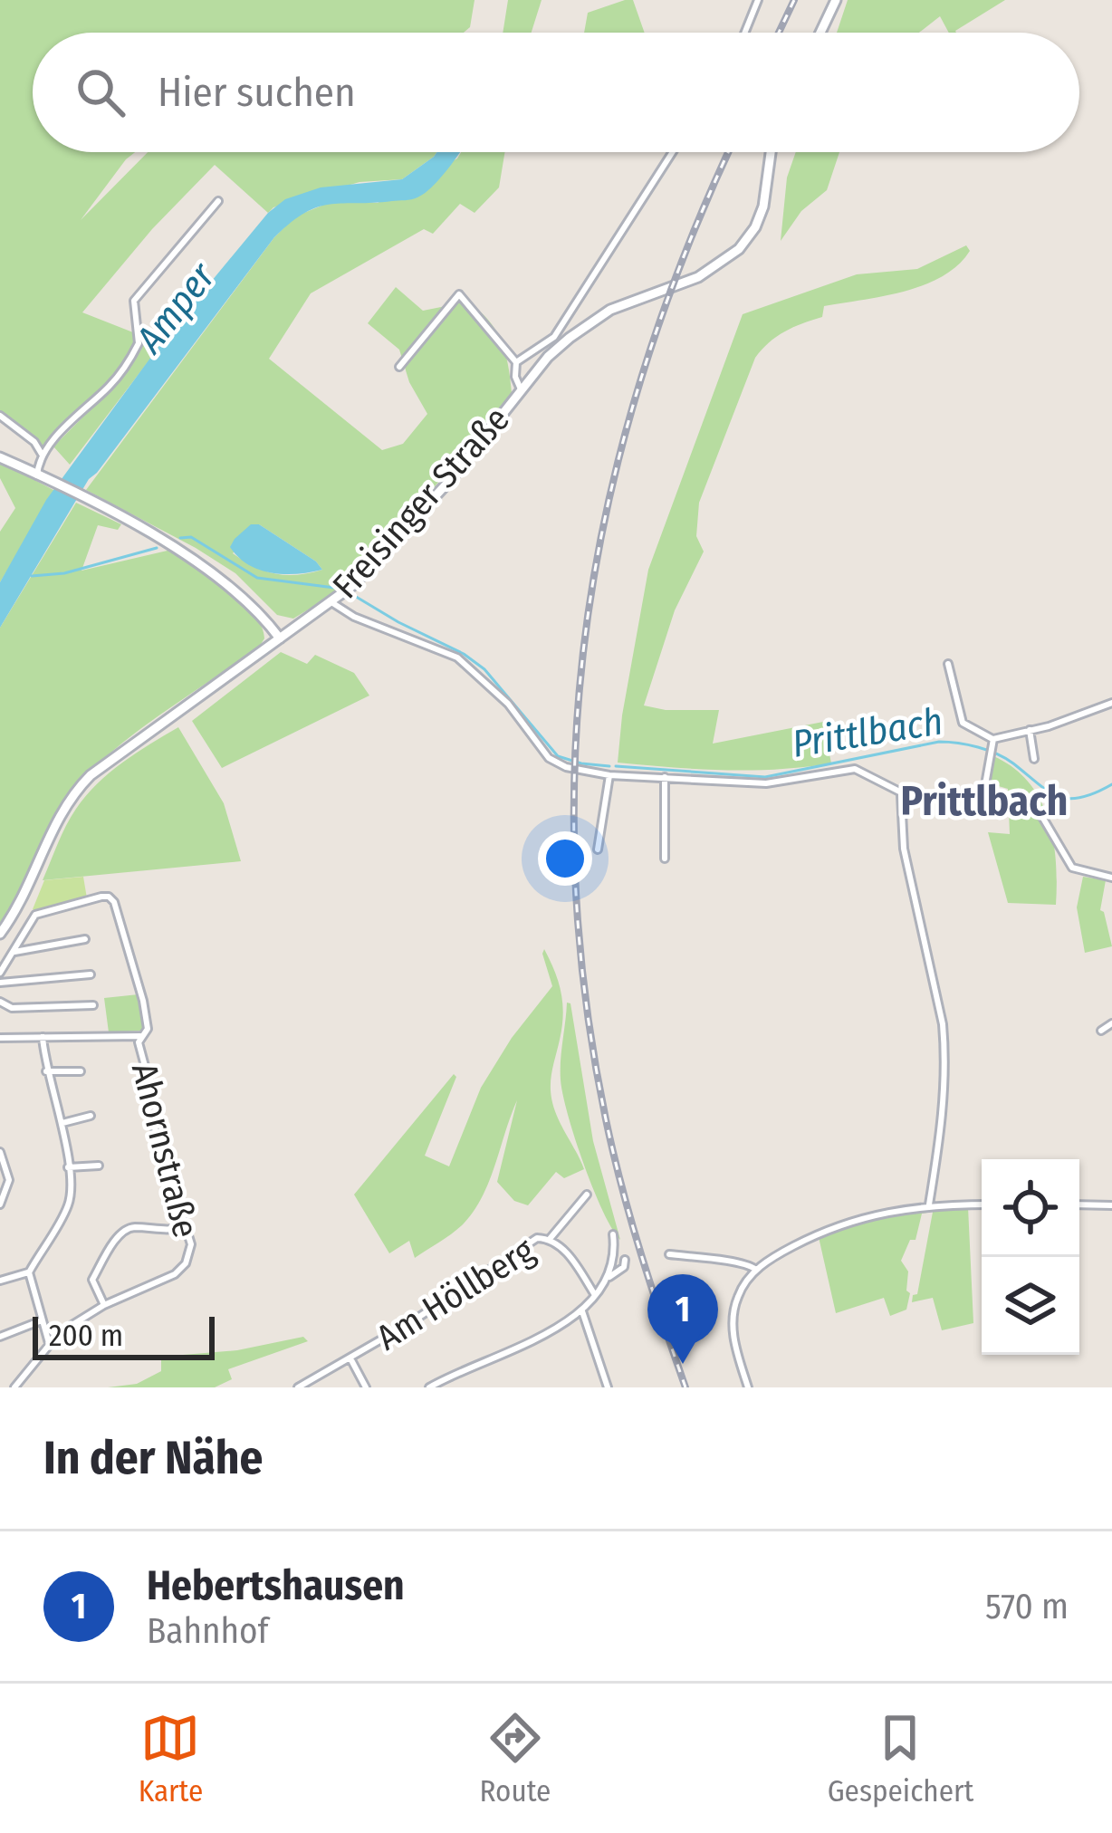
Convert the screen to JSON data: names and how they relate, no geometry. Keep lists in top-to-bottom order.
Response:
{
  "streets": {
    "main road": ["Freisinger Straße"],
    "street": ["Ahornstraße", "Am Höllberg"]
  },
  "districts": ["Prittlbach"],
  "water": ["Amper", "Prittlbach"],
  "scale_bar": "200 m",
  "page": {
    "search": "Hier suchen",
    "pins": "1",
    "scale": "200 m",
    "heading": "In der Nähe",
    "list": [
      {
        "mark": "1",
        "name": "Hebertshausen",
        "note": "Bahnhof",
        "value": "570 m"
      }
    ],
    "nav": ["Karte", "Route", "Gespeichert"]
  }
}
